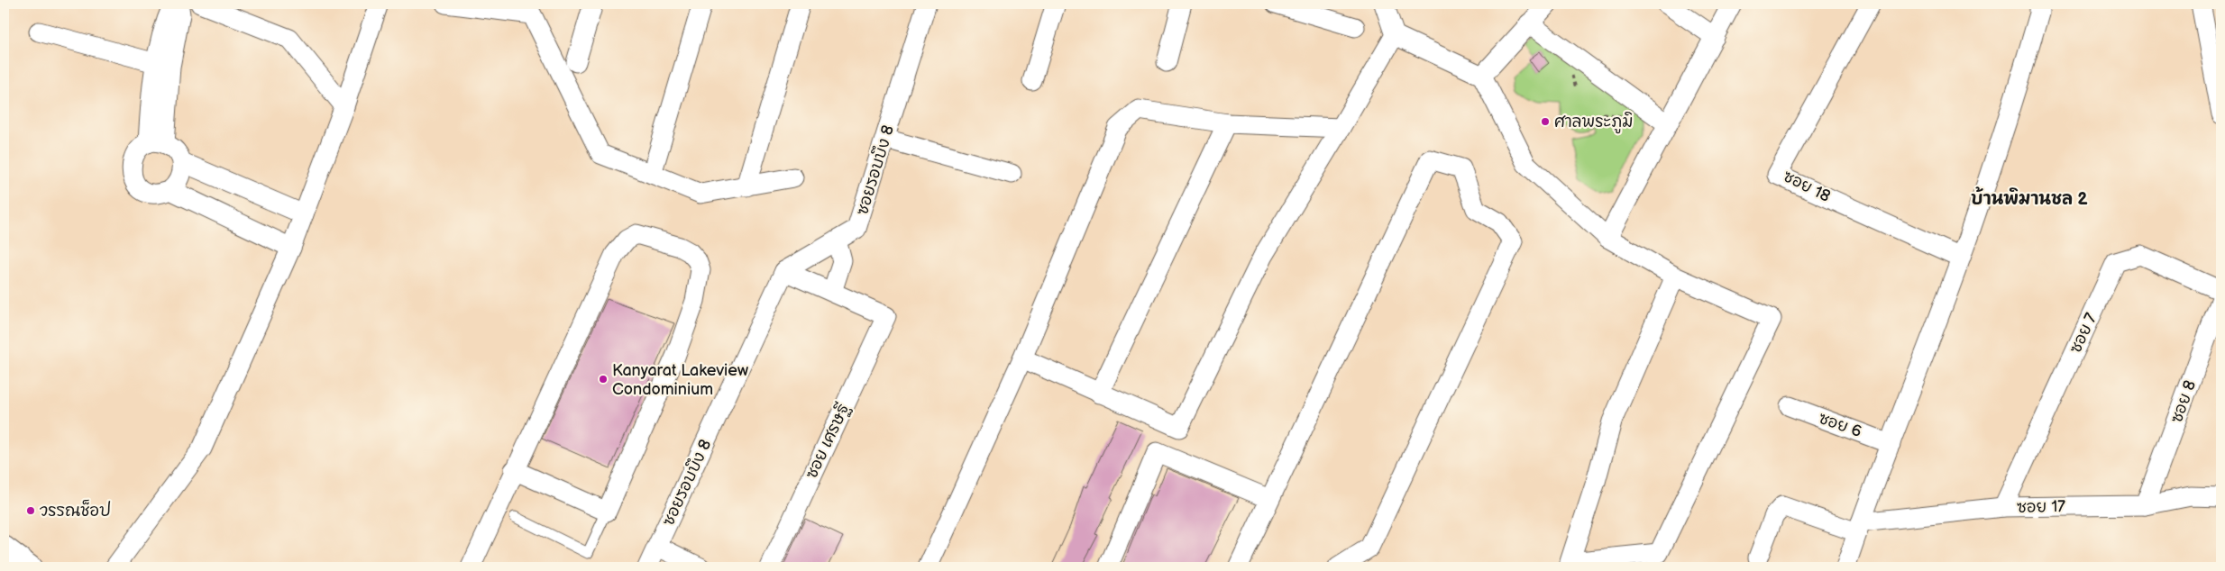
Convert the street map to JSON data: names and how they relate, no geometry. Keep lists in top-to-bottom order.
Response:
{
  "streets": {
    "street": [
      "ซอยรอบบึง 8",
      "ซอย 18",
      "ซอย 7",
      "ซอย 8",
      "ซอย 6",
      "ซอย เศรษฐี",
      "ซอย 17"
    ]
  },
  "crossings": [
    ["ซอย 7", "ซอย 17"],
    ["ซอย 8", "ซอย 17"]
  ],
  "districts": ["บ้านพิมานชล 2"],
  "places": ["ศาลพระภูมิ", "Kanyarat Lakeview Condominium", "วรรณช็อป"]
}
